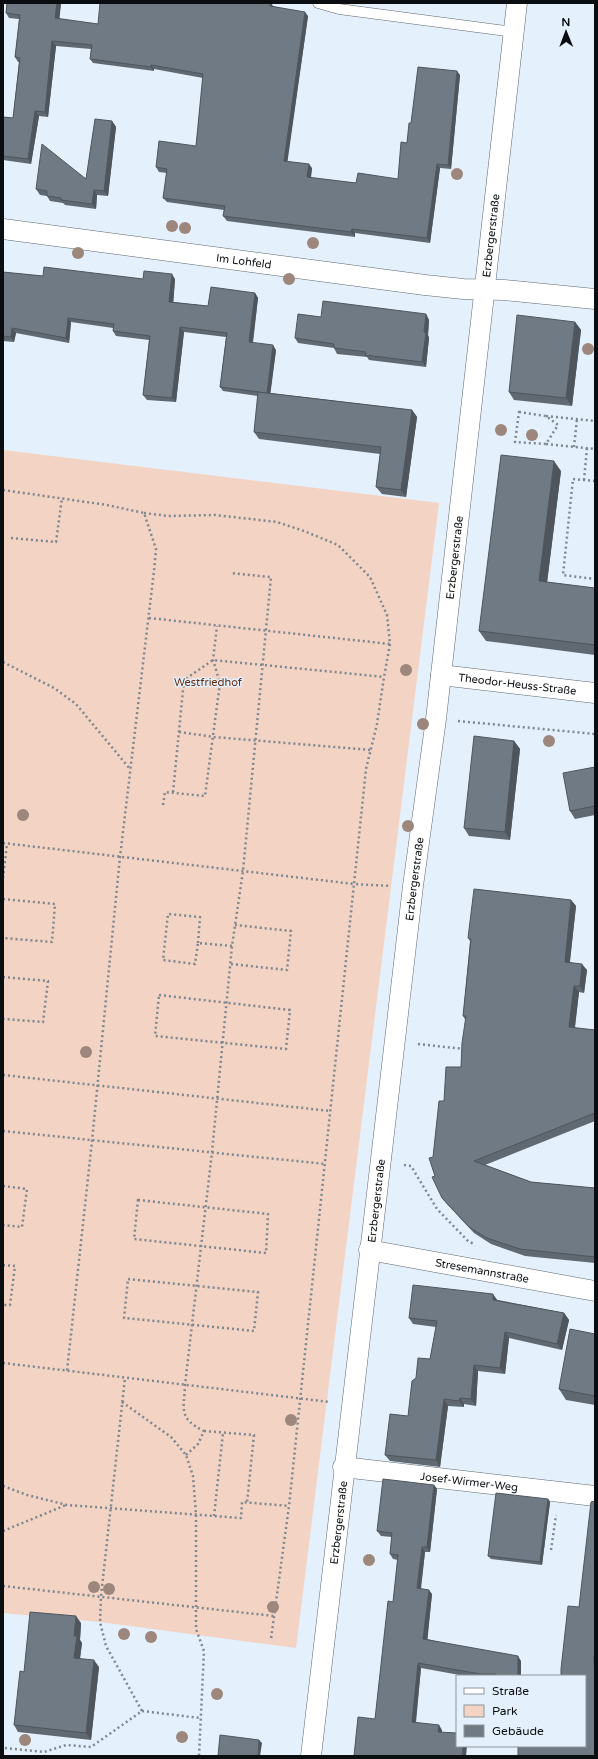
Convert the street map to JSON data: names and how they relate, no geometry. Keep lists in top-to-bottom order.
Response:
{
  "streets": {
    "street": [
      "Erzbergerstraße",
      "Im Lohfeld",
      "Theodor-Heuss-Straße",
      "Stresemannstraße",
      "Josef-Wirmer-Weg"
    ]
  },
  "crossings": [
    ["Erzbergerstraße", "Im Lohfeld"],
    ["Erzbergerstraße", "Theodor-Heuss-Straße"],
    ["Erzbergerstraße", "Stresemannstraße"],
    ["Erzbergerstraße", "Josef-Wirmer-Weg"]
  ],
  "parks": ["Westfriedhof"],
  "legend": ["Straße", "Park", "Gebäude"],
  "north": "top"
}
